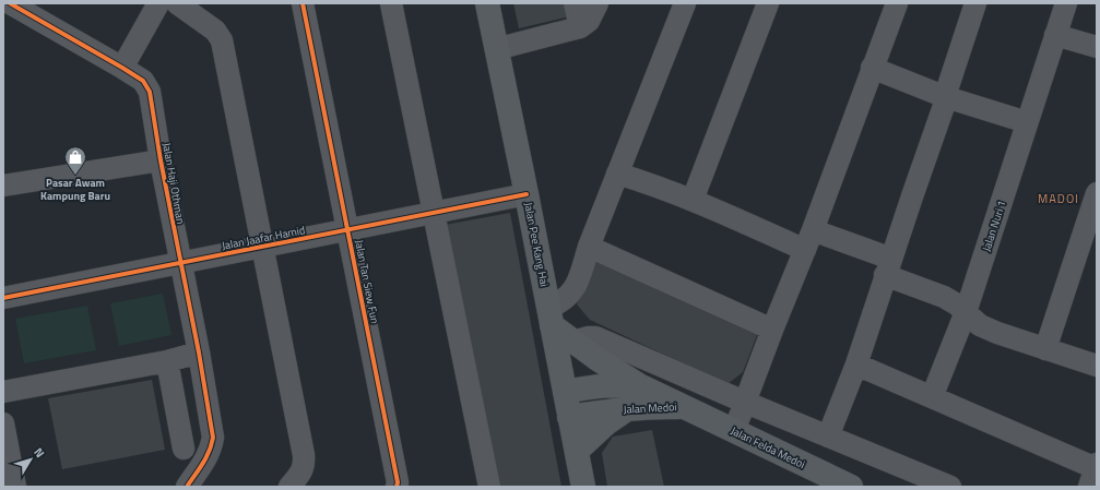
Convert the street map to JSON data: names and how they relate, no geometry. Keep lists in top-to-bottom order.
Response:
{
  "streets": {
    "main road": ["Jalan Pee Kang Hai", "Jalan Medoi", "Jalan Felda Medoi"],
    "street": [
      "Jalan Haji Othman",
      "Jalan Nuri 1",
      "Jalan Jaafar Hamid",
      "Jalan Tan Siew Fun"
    ]
  },
  "crossings": [
    ["Jalan Haji Othman", "Jalan Jaafar Hamid"],
    ["Jalan Jaafar Hamid", "Jalan Pee Kang Hai"],
    ["Jalan Jaafar Hamid", "Jalan Tan Siew Fun"],
    ["Jalan Pee Kang Hai", "Jalan Medoi"],
    ["Jalan Medoi", "Jalan Felda Medoi"]
  ],
  "districts": ["MADOI"],
  "places": {
    "shop": ["Pasar Awam Kampung Baru"]
  },
  "north": "top right"
}
